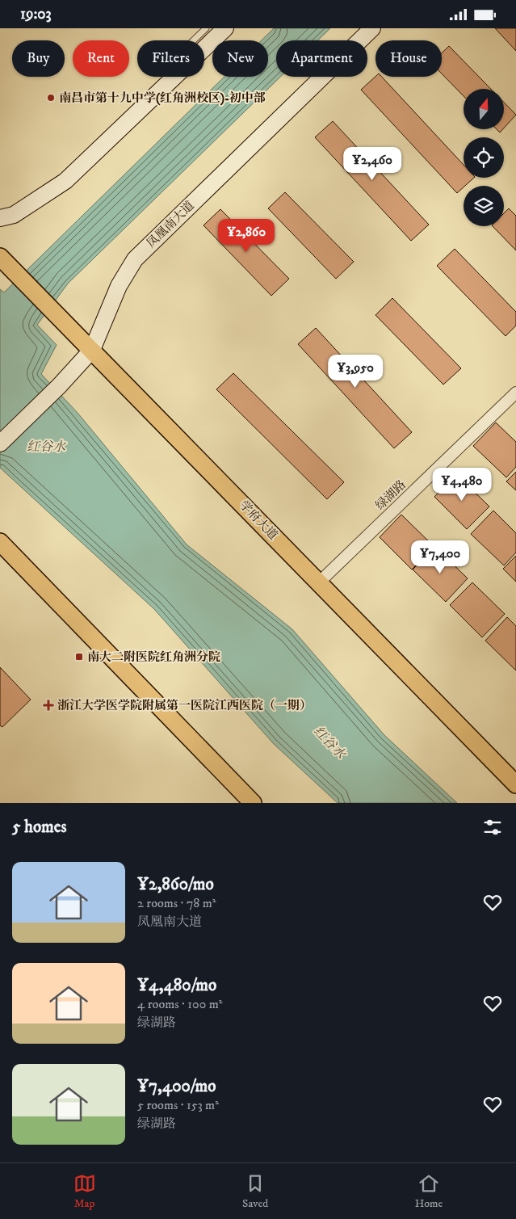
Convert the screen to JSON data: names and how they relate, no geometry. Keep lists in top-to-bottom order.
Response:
{
  "streets": {
    "main road": ["凤凰南大道", "学府大道"],
    "street": ["绿湖路"]
  },
  "crossings": [
    ["凤凰南大道", "学府大道"],
    ["绿湖路", "学府大道"]
  ],
  "water": ["红谷水"],
  "places": {
    "other": ["南昌市第十九中学(红角洲校区)-初中部"],
    "transit": ["南大二附医院红角洲分院"],
    "health": ["浙江大学医学院附属第一医院江西医院（一期）"]
  },
  "north": "top",
  "page": {
    "status": "19:03",
    "chip": [
      "Buy",
      "Rent",
      "Filters",
      "New",
      "Apartment",
      "House"
    ],
    "price": [
      "¥2,460",
      "¥2,860",
      "¥3,950",
      "¥4,480",
      "¥7,400"
    ],
    "heading": "5 homes",
    "list": [
      {
        "name": "¥2,860/mo",
        "note": "2 rooms · 78 m² · 凤凰南大道"
      },
      {
        "name": "¥4,480/mo",
        "note": "4 rooms · 100 m² · 绿湖路"
      },
      {
        "name": "¥7,400/mo",
        "note": "5 rooms · 153 m² · 绿湖路"
      }
    ],
    "tabs": ["Map", "Saved", "Home"]
  }
}
